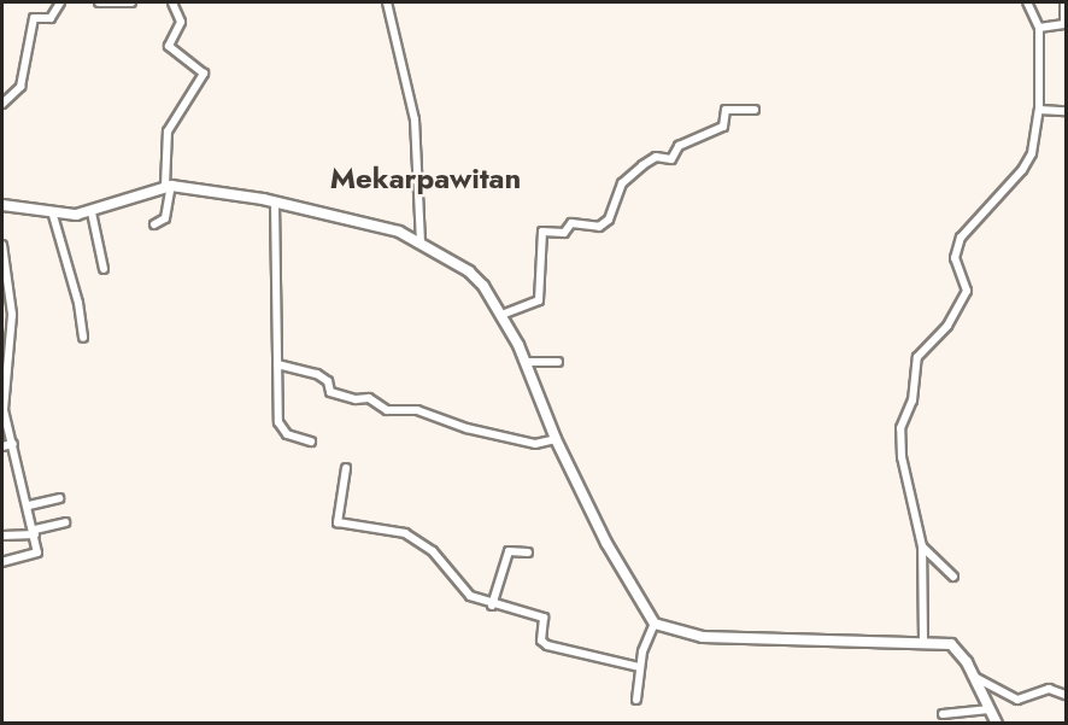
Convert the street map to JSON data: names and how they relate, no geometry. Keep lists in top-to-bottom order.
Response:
{
  "districts": ["Mekarpawitan"]
}
